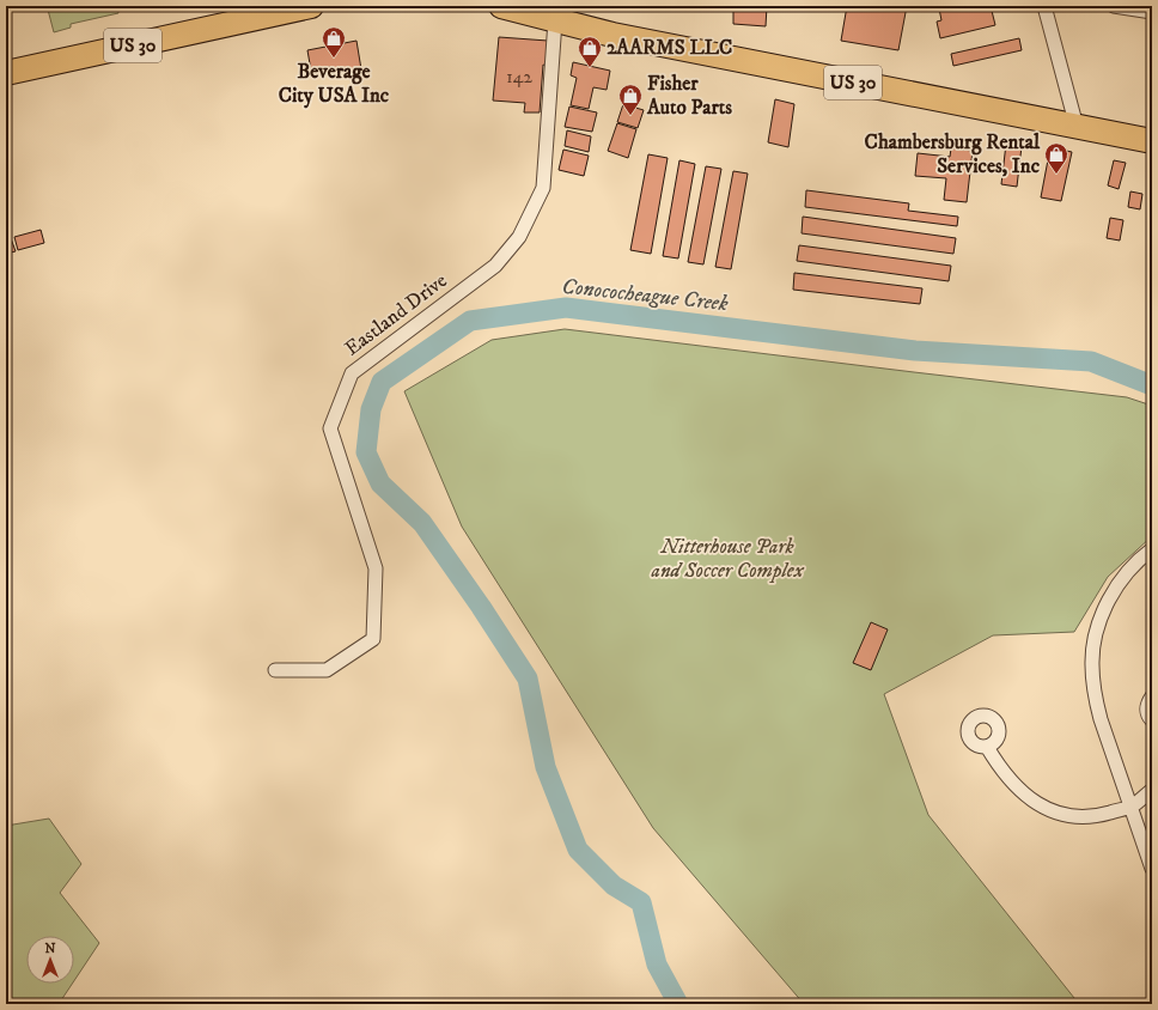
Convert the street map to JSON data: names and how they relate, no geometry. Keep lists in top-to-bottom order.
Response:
{
  "streets": {
    "highway": ["US 30"],
    "street": ["Eastland Drive"]
  },
  "crossings": [
    ["US 30", "Eastland Drive"]
  ],
  "water": ["Conococheague Creek"],
  "parks": ["Nitterhouse Park and Soccer Complex"],
  "places": {
    "shop": [
      "Beverage City USA Inc",
      "2AARMS LLC",
      "Fisher Auto Parts",
      "Chambersburg Rental Services, Inc"
    ]
  },
  "house_numbers": ["142"],
  "north": "top"
}
